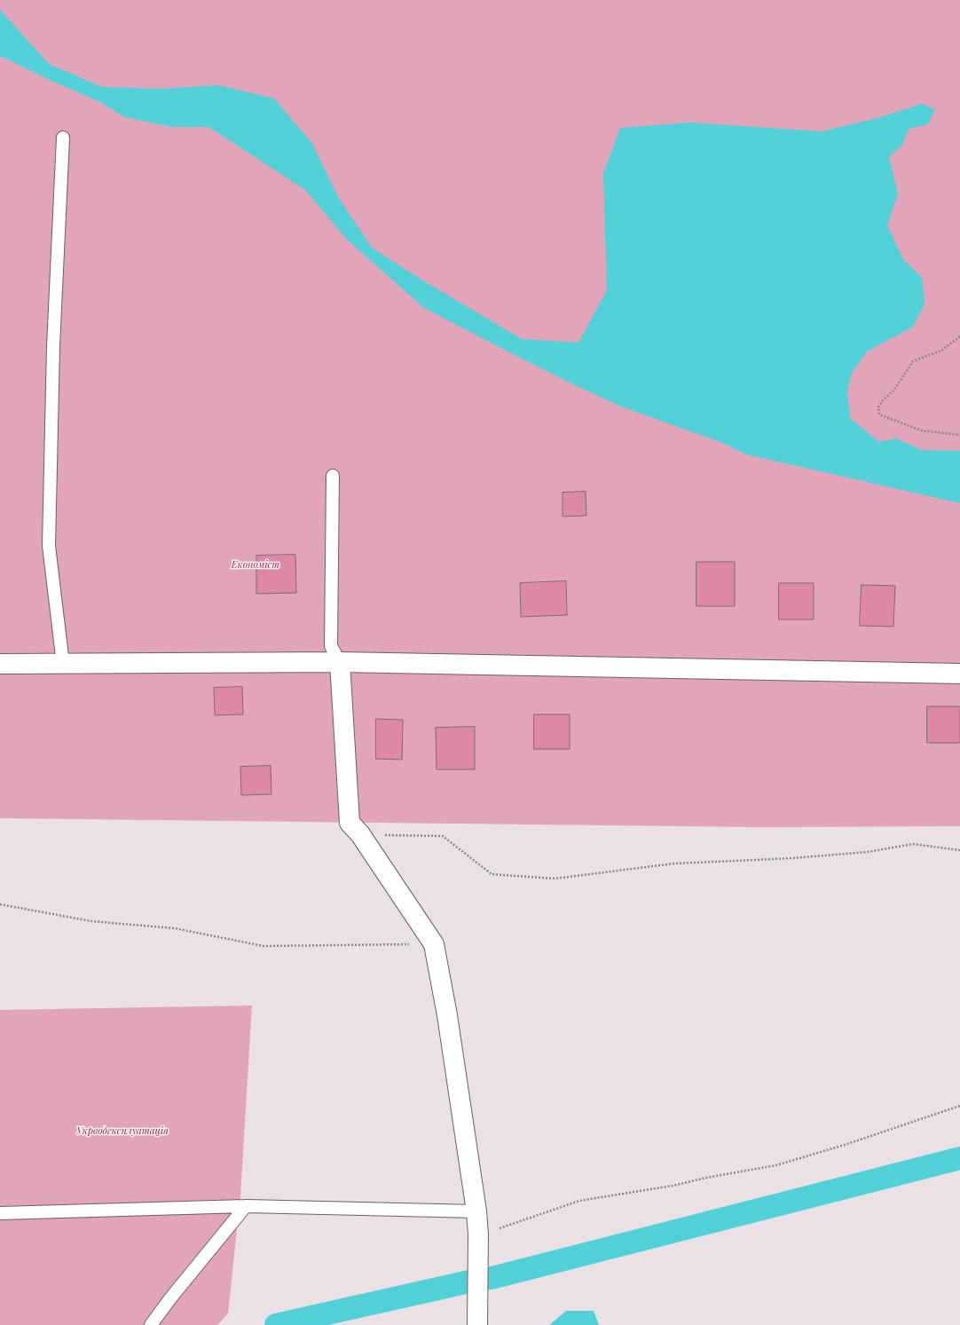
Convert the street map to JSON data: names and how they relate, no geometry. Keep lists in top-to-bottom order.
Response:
{
  "parks": ["Економіст", "Укрводексплуатація"]
}
